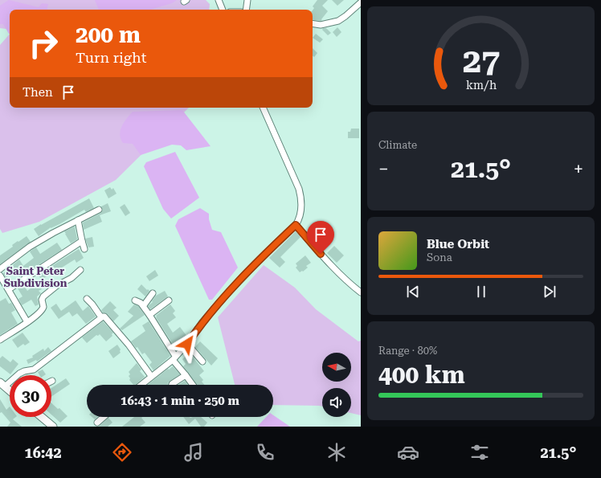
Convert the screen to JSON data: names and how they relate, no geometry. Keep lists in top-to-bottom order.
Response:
{
  "districts": ["Saint Peter Subdivision"],
  "north": "left",
  "page": {
    "turn": ["200 m", "Turn right"],
    "then": "Then",
    "tile": [
      "Climate",
      ["Range · 80%", "400 km"]
    ],
    "heat": ["−", "21.5°", "+"],
    "song": ["Blue Orbit", "Sona"],
    "limit": "30",
    "trip": "16:43 · 1 min · 250 m",
    "tabs": ["16:42", "21.5°"],
    "gauge": ["27", "km/h"]
  }
}
